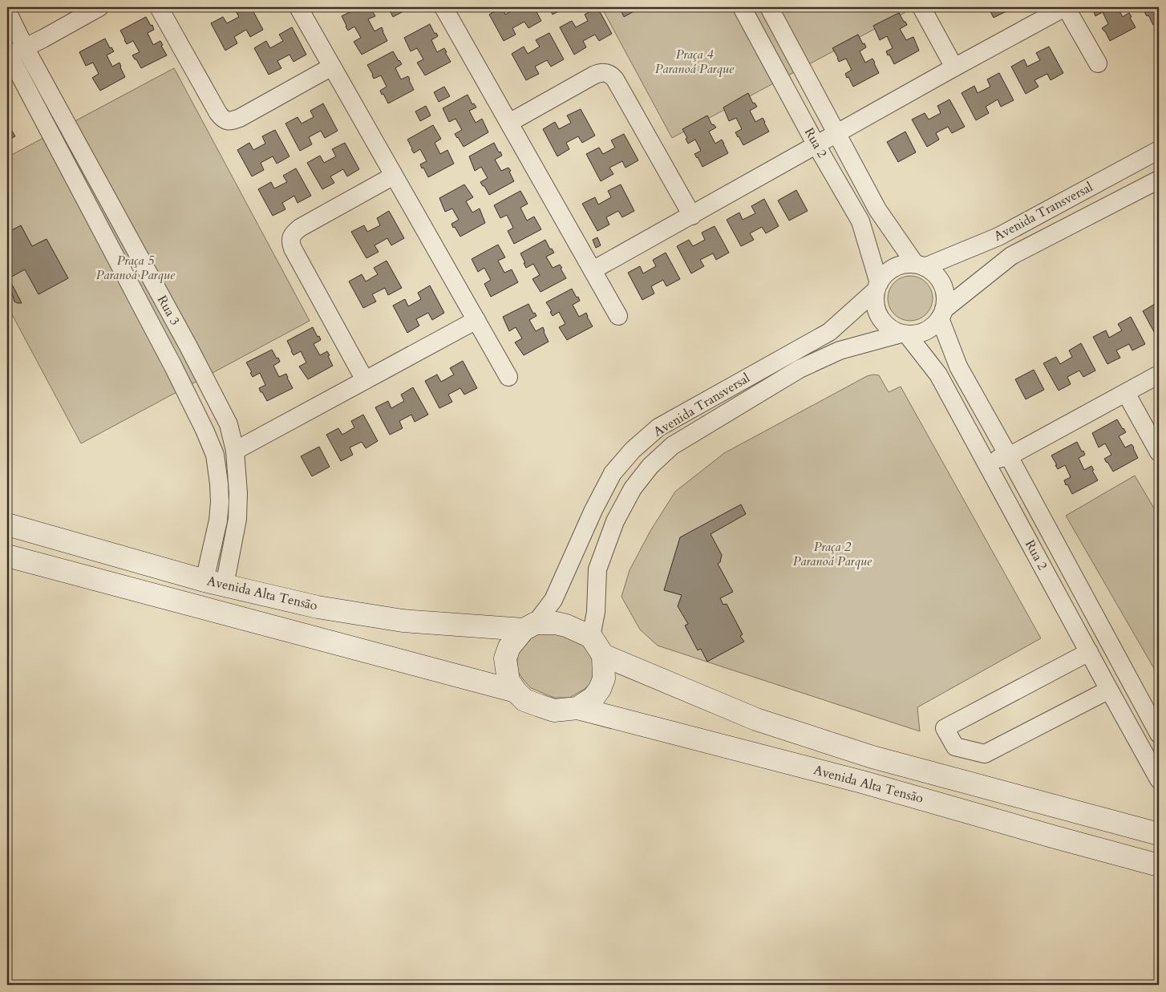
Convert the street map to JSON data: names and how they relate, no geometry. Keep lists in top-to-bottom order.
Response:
{
  "streets": {
    "street": [
      "Rua 2",
      "Avenida Transversal",
      "Rua 3",
      "Avenida Alta Tensāo",
      "Avenida Alta Tensão"
    ]
  },
  "crossings": [
    ["Rua 2", "Avenida Transversal"],
    ["Avenida Transversal", "Avenida Alta Tensāo"],
    ["Avenida Transversal", "Avenida Alta Tensão"],
    ["Rua 3", "Avenida Alta Tensāo"],
    ["Avenida Alta Tensāo", "Avenida Alta Tensão"]
  ],
  "parks": ["Praça 4 Paranoá Parque", "Praça 5 Paranoá Parque", "Praça 2 Paranoá Parque"]
}
